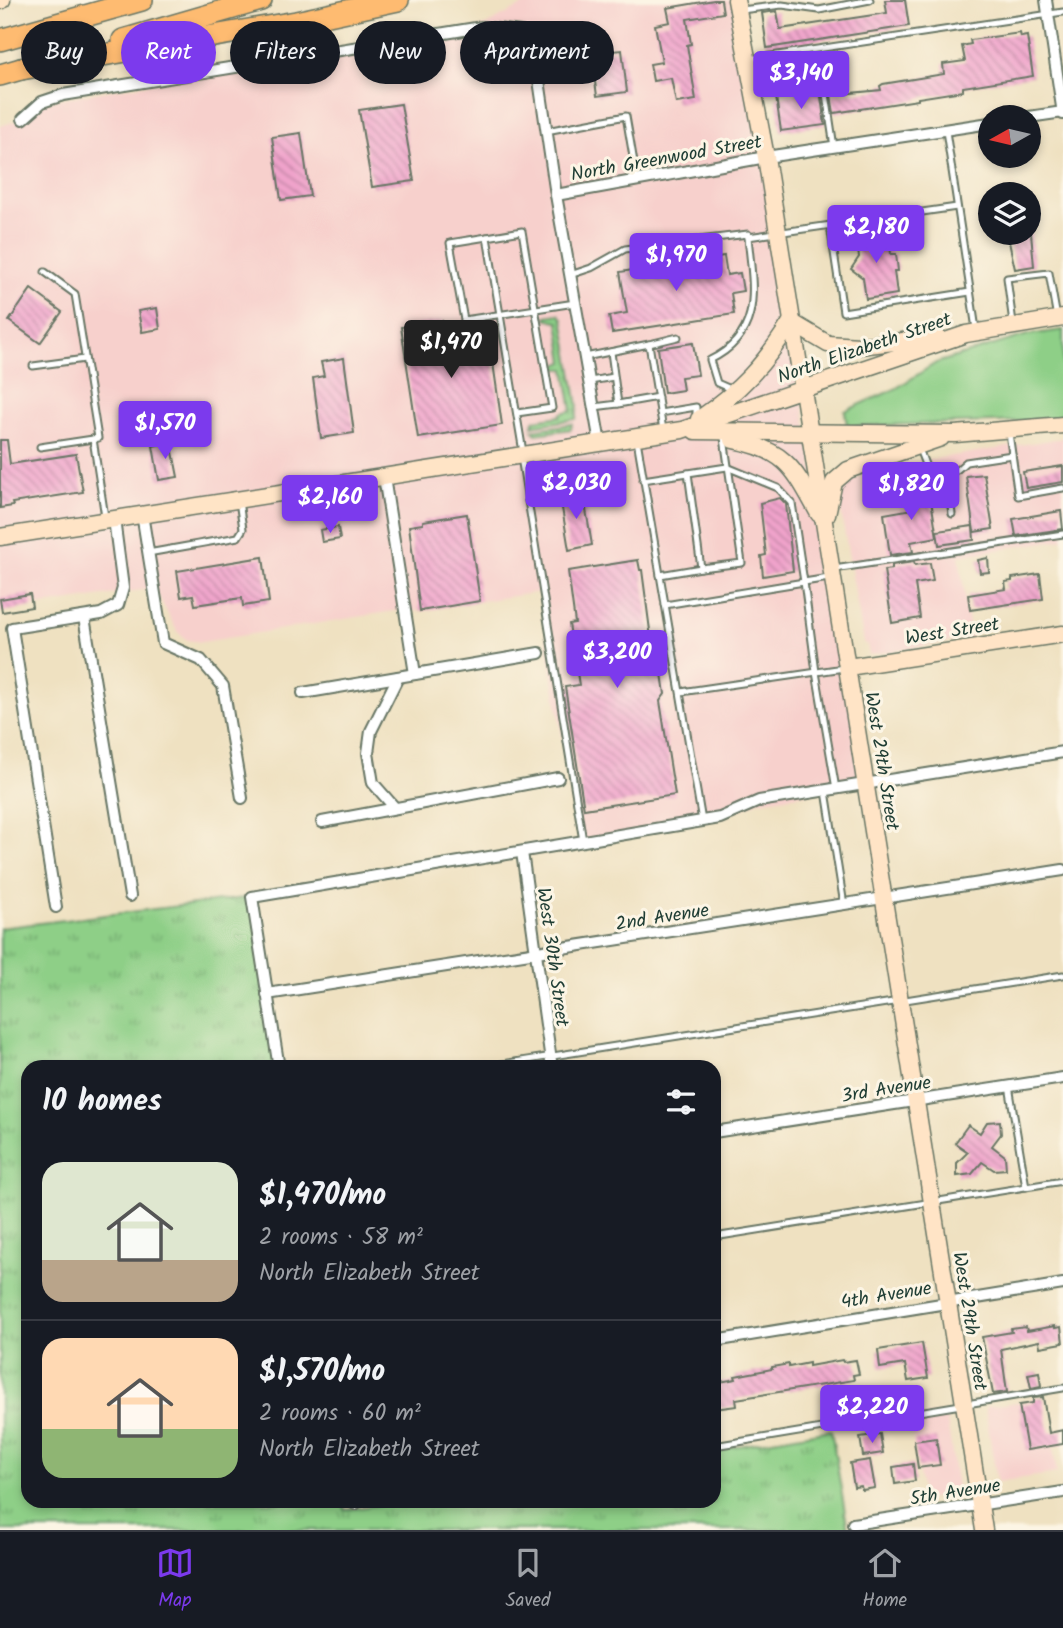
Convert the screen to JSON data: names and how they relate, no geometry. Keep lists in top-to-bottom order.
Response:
{
  "streets": {
    "main road": ["North Elizabeth Street", "West Street", "West 29th Street"],
    "street": [
      "North Greenwood Street",
      "2nd Avenue",
      "West 30th Street",
      "3rd Avenue",
      "4th Avenue",
      "5th Avenue"
    ]
  },
  "crossings": [
    ["North Greenwood Street", "West 29th Street"],
    ["North Elizabeth Street", "West 29th Street"],
    ["West Street", "West 29th Street"],
    ["West 29th Street", "2nd Avenue"],
    ["West 29th Street", "3rd Avenue"],
    ["West 29th Street", "4th Avenue"],
    ["West 29th Street", "5th Avenue"],
    ["2nd Avenue", "West 30th Street"]
  ],
  "north": "left",
  "page": {
    "chip": [
      "Buy",
      "Rent",
      "Filters",
      "New",
      "Apartment"
    ],
    "price": [
      "$3,140",
      "$2,180",
      "$1,970",
      "$1,470",
      "$1,570",
      "$2,030",
      "$1,820",
      "$2,160",
      "$3,200",
      "$2,220"
    ],
    "heading": "10 homes",
    "list": [
      {
        "name": "$1,470/mo",
        "note": "2 rooms · 58 m² · North Elizabeth Street"
      },
      {
        "name": "$1,570/mo",
        "note": "2 rooms · 60 m² · North Elizabeth Street"
      }
    ],
    "tabs": ["Map", "Saved", "Home"]
  }
}
